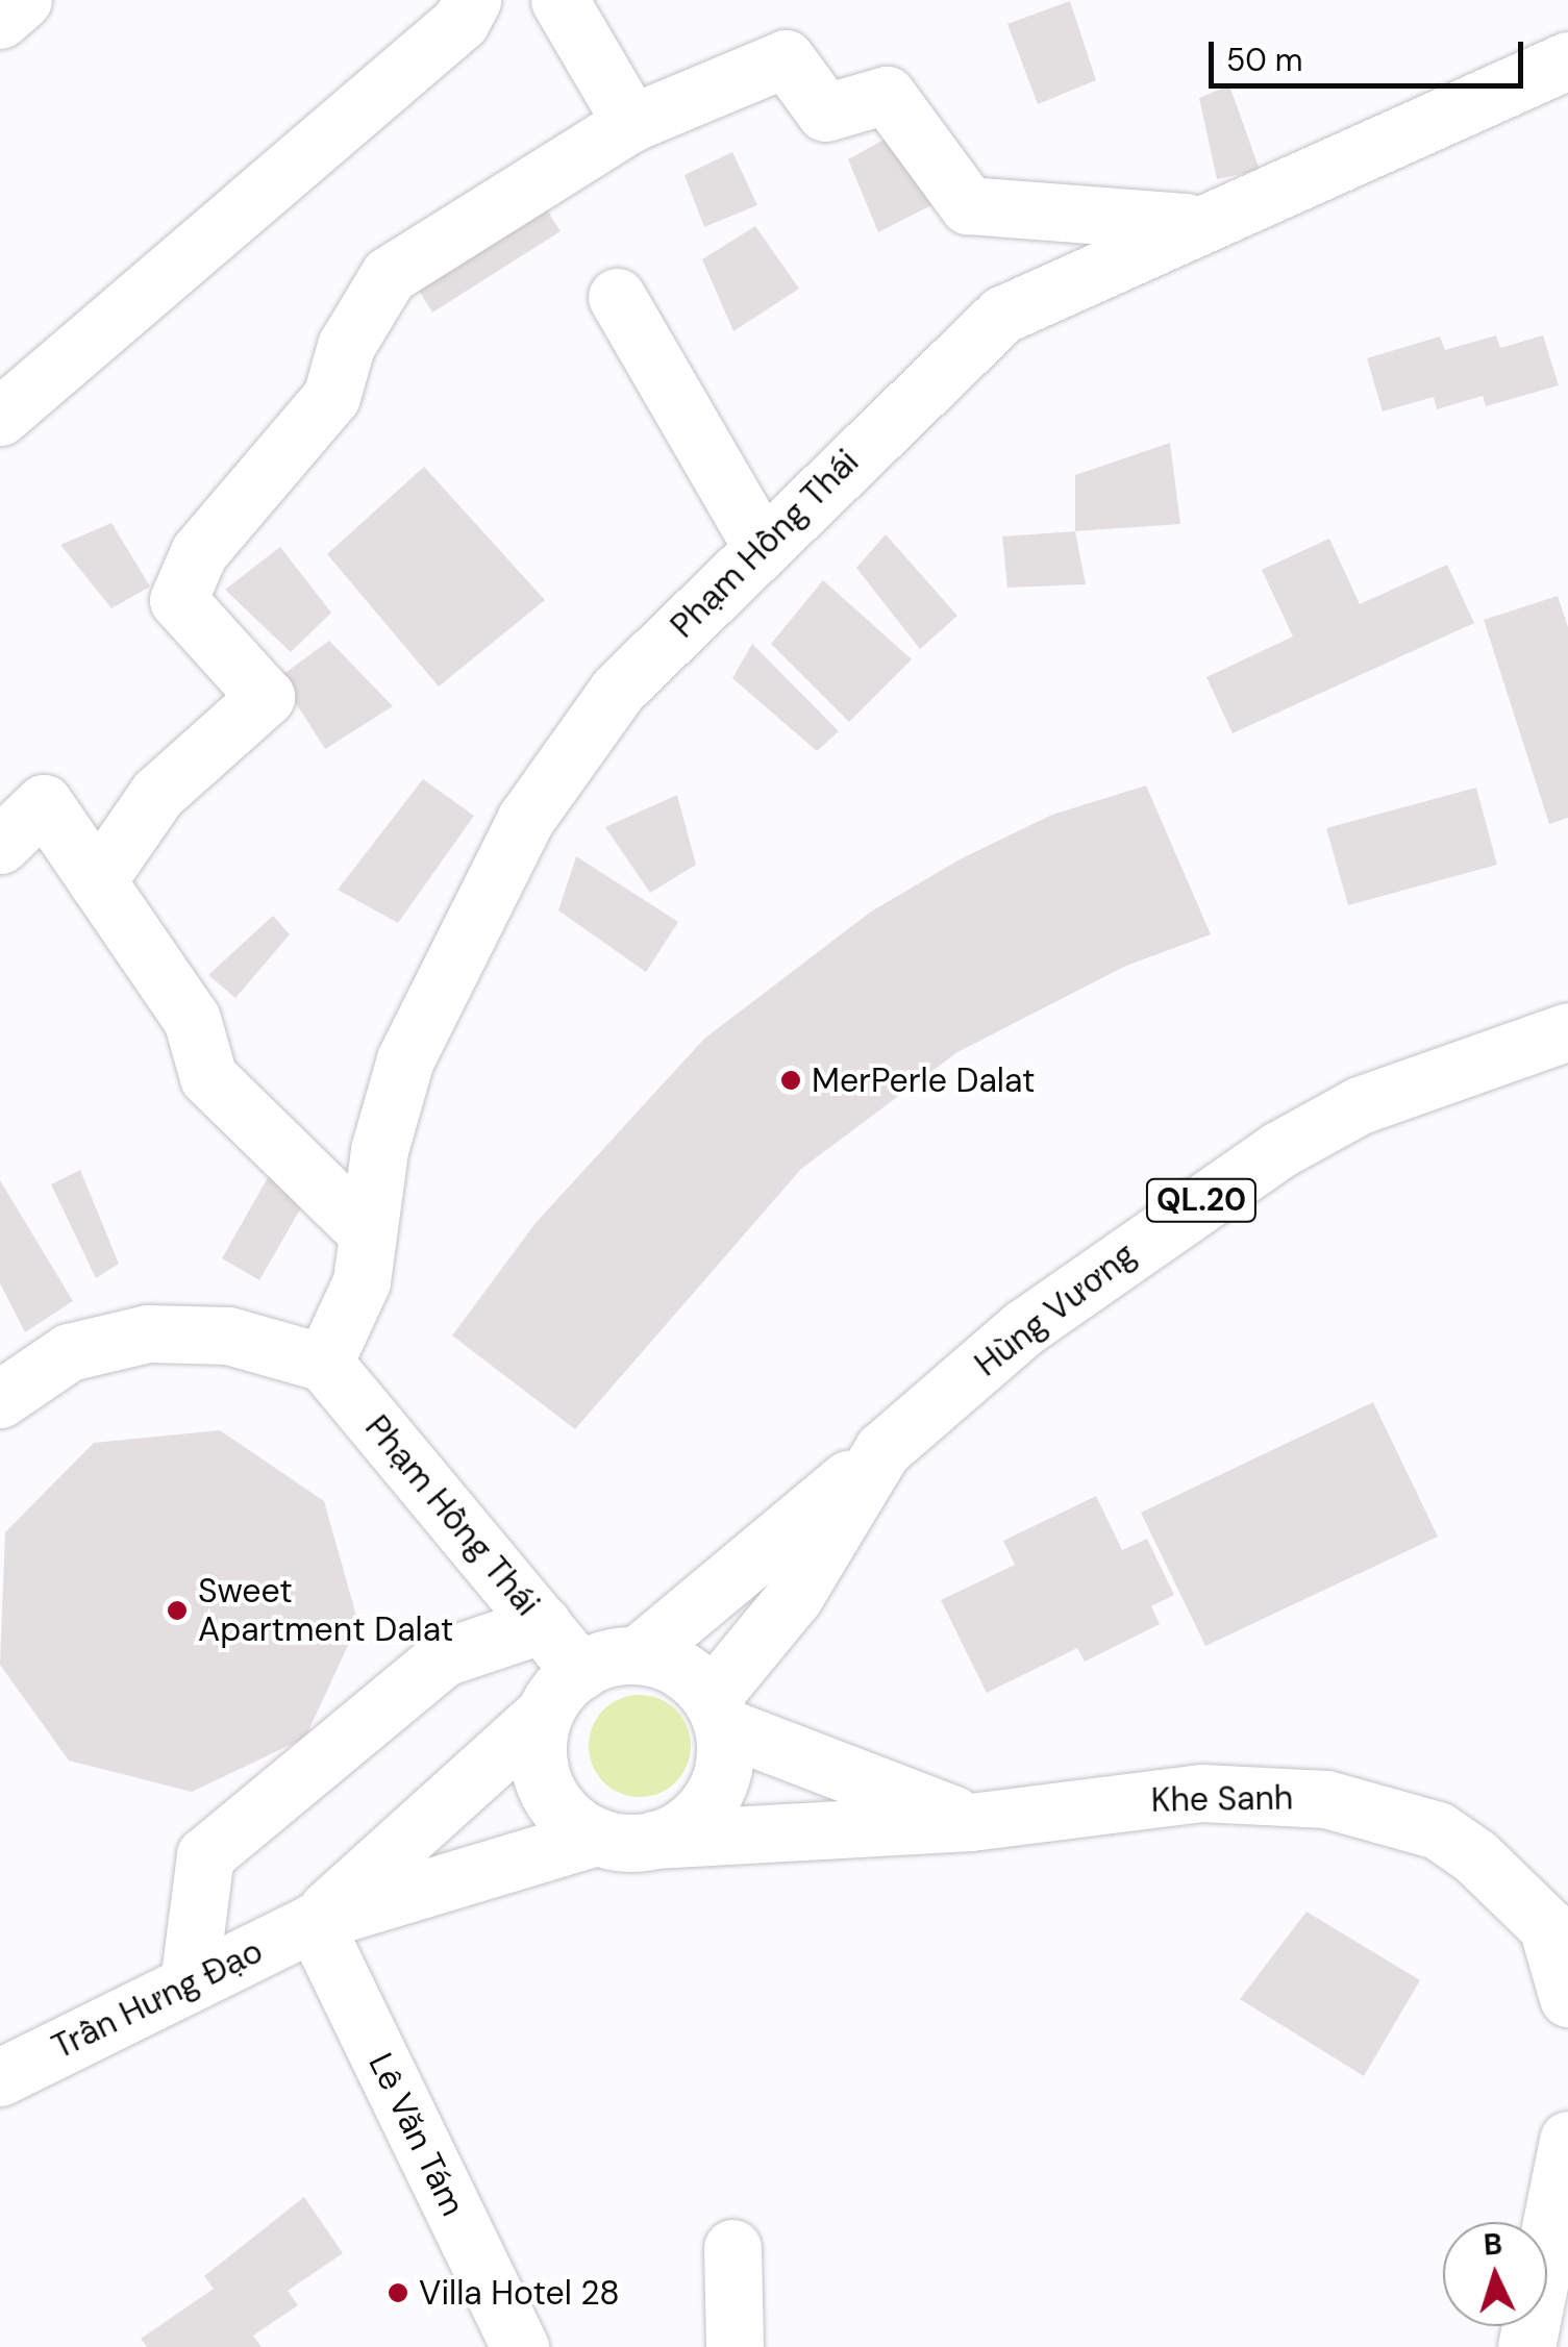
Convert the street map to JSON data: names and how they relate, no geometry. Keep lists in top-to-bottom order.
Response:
{
  "streets": {
    "main road": [
      "Phạm Hồng Thái",
      "QL.20",
      "Hùng Vương",
      "Khe Sanh",
      "Trần Hưng Đạo",
      "Lê Văn Tám"
    ]
  },
  "crossings": [
    ["Phạm Hồng Thái", "QL.20"],
    ["Phạm Hồng Thái", "Hùng Vương"],
    ["Phạm Hồng Thái", "Khe Sanh"],
    ["Phạm Hồng Thái", "Trần Hưng Đạo"],
    ["QL.20", "Hùng Vương"],
    ["QL.20", "Khe Sanh"],
    ["QL.20", "Trần Hưng Đạo"],
    ["Hùng Vương", "Khe Sanh"],
    ["Hùng Vương", "Trần Hưng Đạo"],
    ["Khe Sanh", "Trần Hưng Đạo"],
    ["Trần Hưng Đạo", "Lê Văn Tám"]
  ],
  "places": ["MerPerle Dalat", "Sweet Apartment Dalat", "Villa Hotel 28"],
  "scale_bar": "50 m",
  "north": "top"
}
